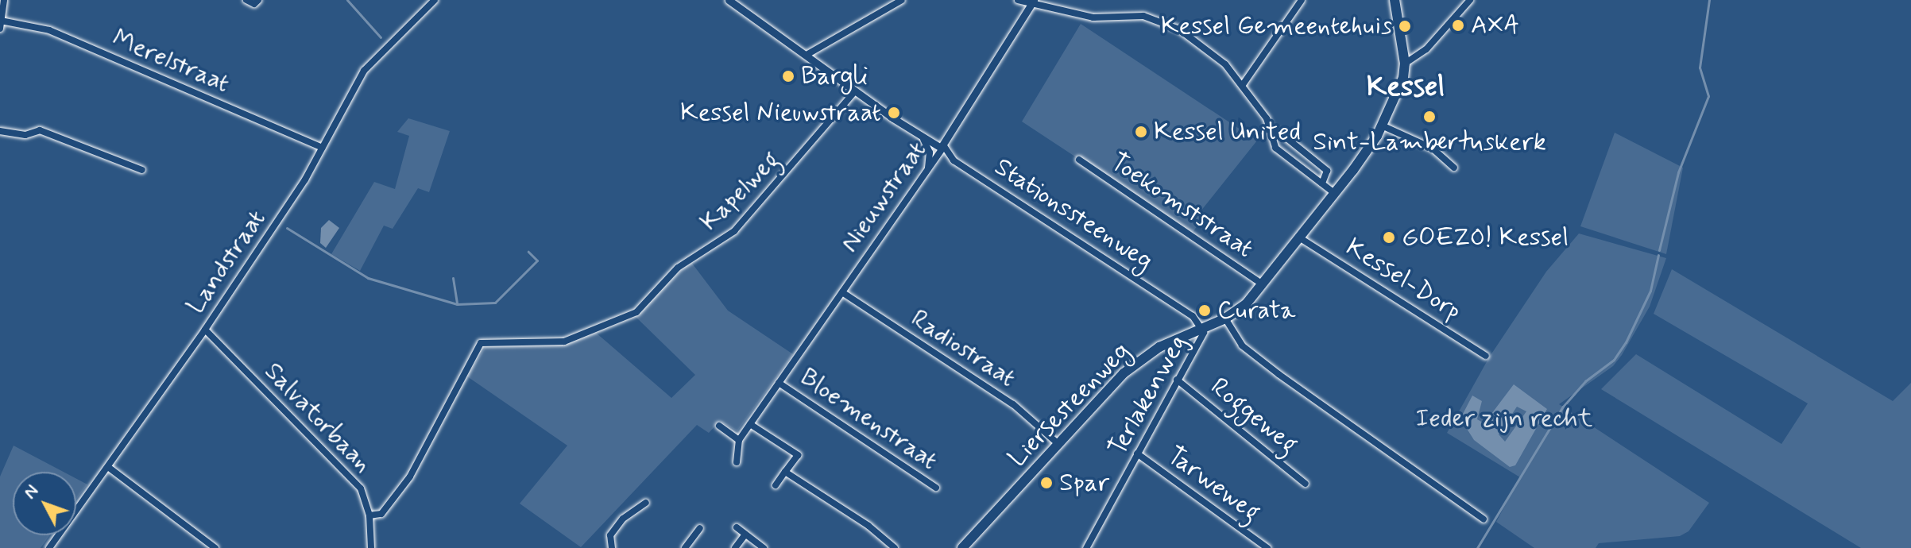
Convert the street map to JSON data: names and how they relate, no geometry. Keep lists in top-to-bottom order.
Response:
{
  "streets": {
    "main road": ["Liersesteenweg"],
    "street": [
      "Merelstraat",
      "Kapelweg",
      "Nieuwstraat",
      "Toekomststraat",
      "Stationssteenweg",
      "Landstraat",
      "Kessel-Dorp",
      "Radiostraat",
      "Terlakenweg",
      "Roggeweg",
      "Salvatorbaan",
      "Bloemenstraat",
      "Tarweweg"
    ]
  },
  "crossings": [
    ["Merelstraat", "Landstraat"],
    ["Kapelweg", "Stationssteenweg"],
    ["Kapelweg", "Salvatorbaan"],
    ["Nieuwstraat", "Stationssteenweg"],
    ["Nieuwstraat", "Radiostraat"],
    ["Nieuwstraat", "Bloemenstraat"],
    ["Stationssteenweg", "Terlakenweg"],
    ["Stationssteenweg", "Liersesteenweg"],
    ["Landstraat", "Salvatorbaan"],
    ["Radiostraat", "Liersesteenweg"],
    ["Terlakenweg", "Liersesteenweg"],
    ["Terlakenweg", "Roggeweg"],
    ["Terlakenweg", "Tarweweg"]
  ],
  "districts": ["Kessel"],
  "parks": ["Ieder zijn recht"],
  "places": [
    "AXA",
    "Kessel Gemeentehuis",
    "Bargli",
    "Kessel Nieuwstraat",
    "Sint-Lambertuskerk",
    "Kessel United",
    "GOEZO! Kessel",
    "Curata",
    "Spar"
  ],
  "north": "top left"
}
